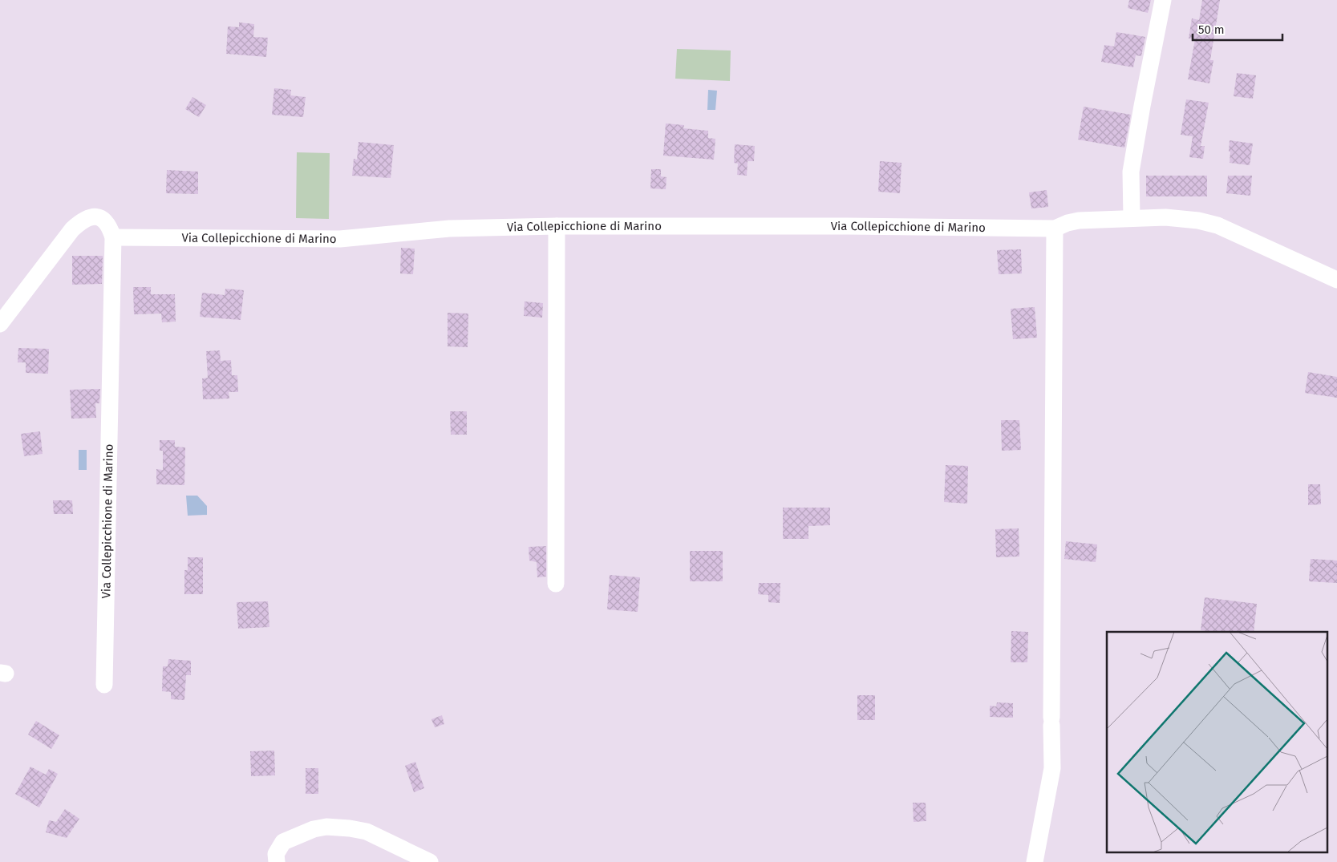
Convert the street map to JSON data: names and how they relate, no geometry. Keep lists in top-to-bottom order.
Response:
{
  "streets": {
    "street": ["Via Collepicchione di Marino"]
  },
  "scale_bar": "50 m"
}
